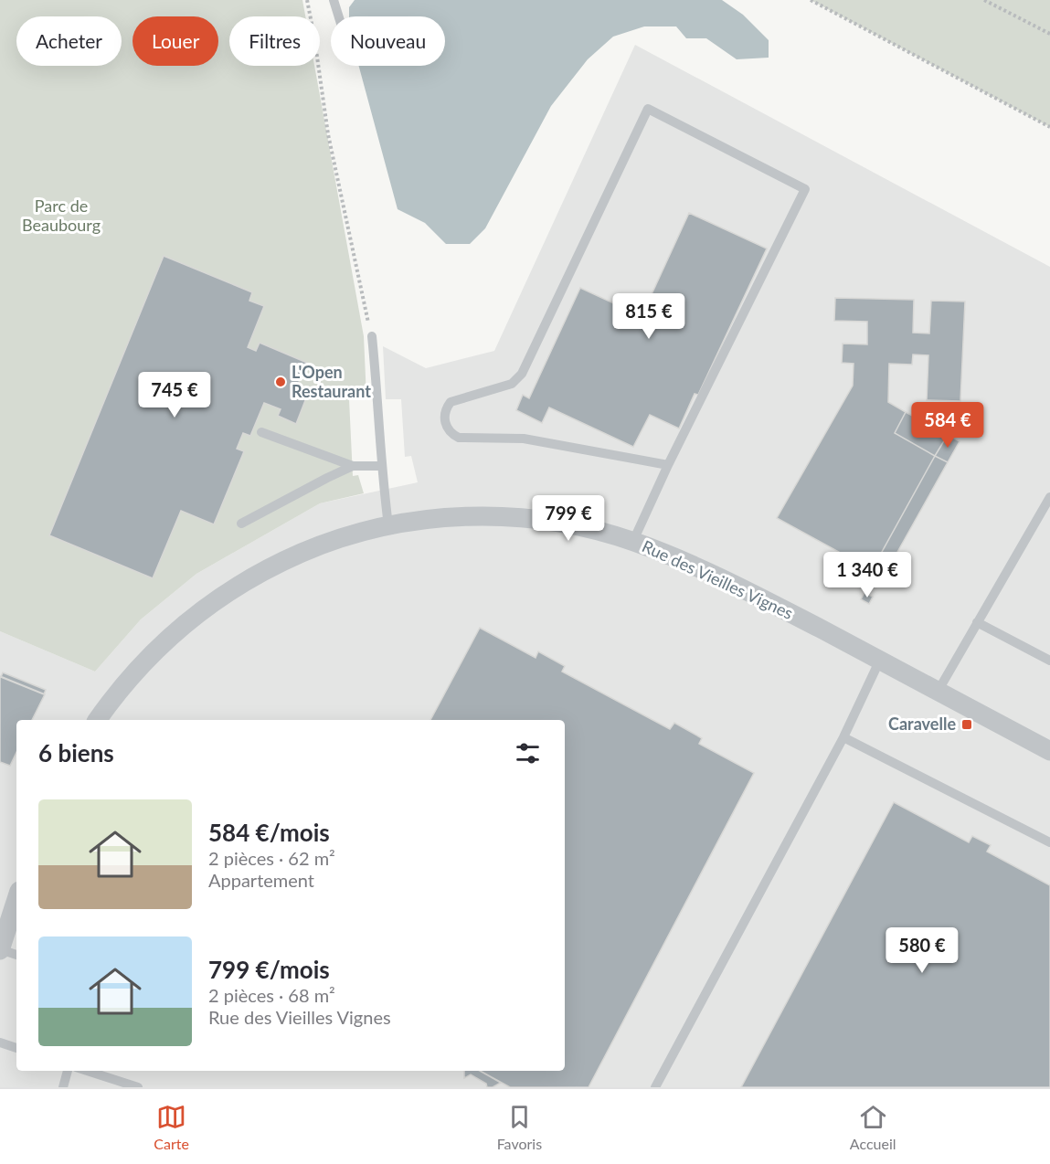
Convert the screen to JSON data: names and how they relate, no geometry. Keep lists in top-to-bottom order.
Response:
{
  "streets": {
    "street": ["Rue des Vieilles Vignes"]
  },
  "parks": ["Parc de Beaubourg"],
  "places": {
    "other": ["L'Open Restaurant"],
    "transit": ["Caravelle"]
  },
  "page": {
    "chip": [
      "Acheter",
      "Louer",
      "Filtres",
      "Nouveau"
    ],
    "price": [
      "815 €",
      "745 €",
      "584 €",
      "799 €",
      "1 340 €",
      "580 €"
    ],
    "heading": "6 biens",
    "list": [
      {
        "name": "584 €/mois",
        "note": "2 pièces · 62 m² · Appartement"
      },
      {
        "name": "799 €/mois",
        "note": "2 pièces · 68 m² · Rue des Vieilles Vignes"
      }
    ],
    "tabs": ["Carte", "Favoris", "Accueil"]
  }
}
